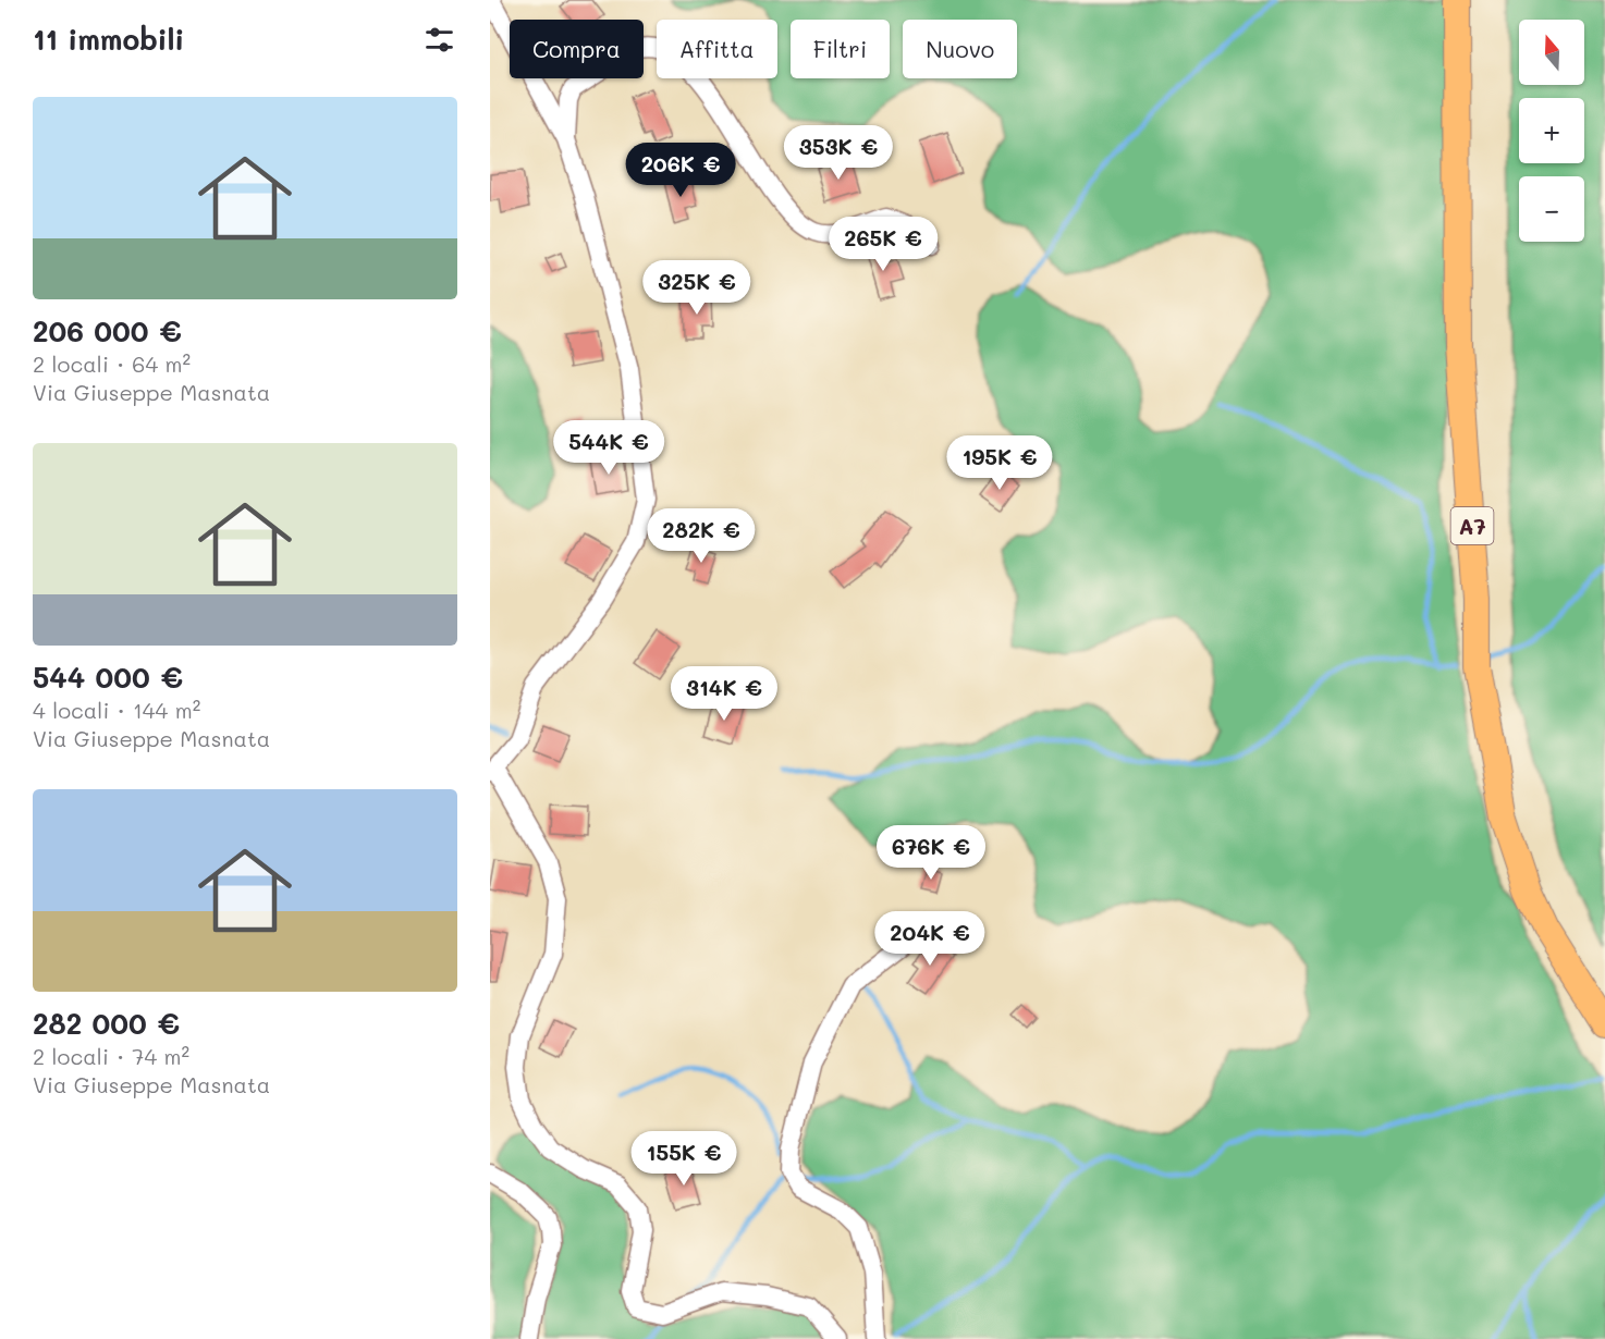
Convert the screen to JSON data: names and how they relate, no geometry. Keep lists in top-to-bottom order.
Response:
{
  "streets": {
    "highway": ["A7"]
  },
  "north": "top",
  "page": {
    "heading": "11 immobili",
    "map_buttons": ["+", "−"],
    "chip": [
      "Compra",
      "Affitta",
      "Filtri",
      "Nuovo"
    ],
    "list": [
      {
        "name": "206 000 €",
        "note": "2 locali · 64 m² · Via Giuseppe Masnata"
      },
      {
        "name": "544 000 €",
        "note": "4 locali · 144 m² · Via Giuseppe Masnata"
      },
      {
        "name": "282 000 €",
        "note": "2 locali · 74 m² · Via Giuseppe Masnata"
      }
    ],
    "price": [
      "353K €",
      "206K €",
      "265K €",
      "325K €",
      "544K €",
      "195K €",
      "282K €",
      "314K €",
      "676K €",
      "204K €",
      "155K €"
    ]
  }
}
